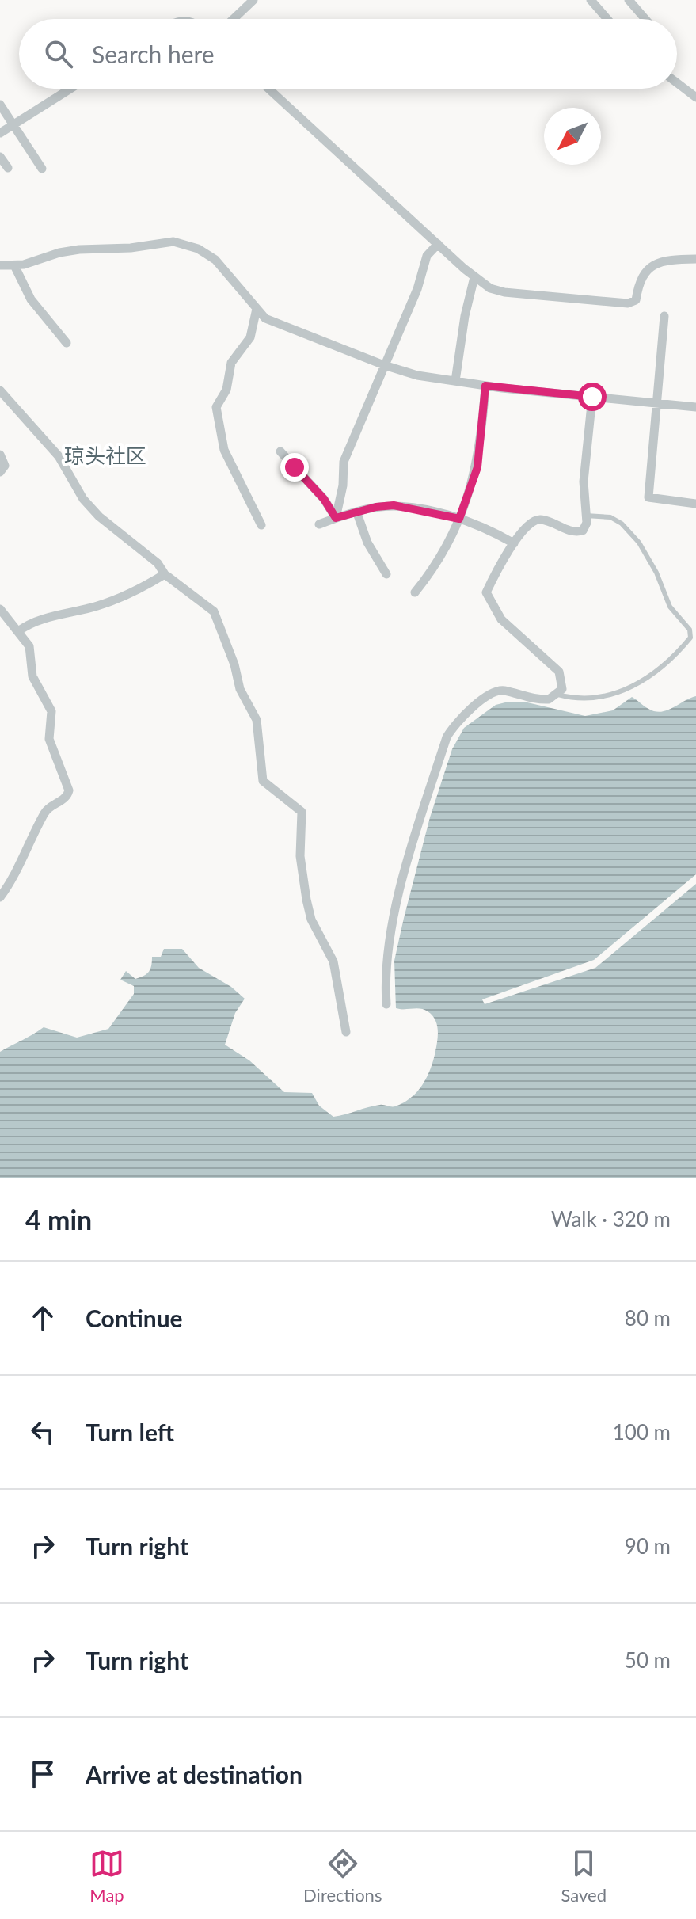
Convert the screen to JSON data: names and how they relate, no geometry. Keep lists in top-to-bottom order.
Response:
{
  "districts": ["琼头社区"],
  "north": "bottom left",
  "page": {
    "search": "Search here",
    "heading": ["4 min", "Walk · 320 m"],
    "list": [
      ["Continue", "80 m"],
      ["Turn left", "100 m"],
      ["Turn right", "90 m"],
      ["Turn right", "50 m"],
      "Arrive at destination"
    ],
    "nav": ["Map", "Directions", "Saved"]
  }
}
